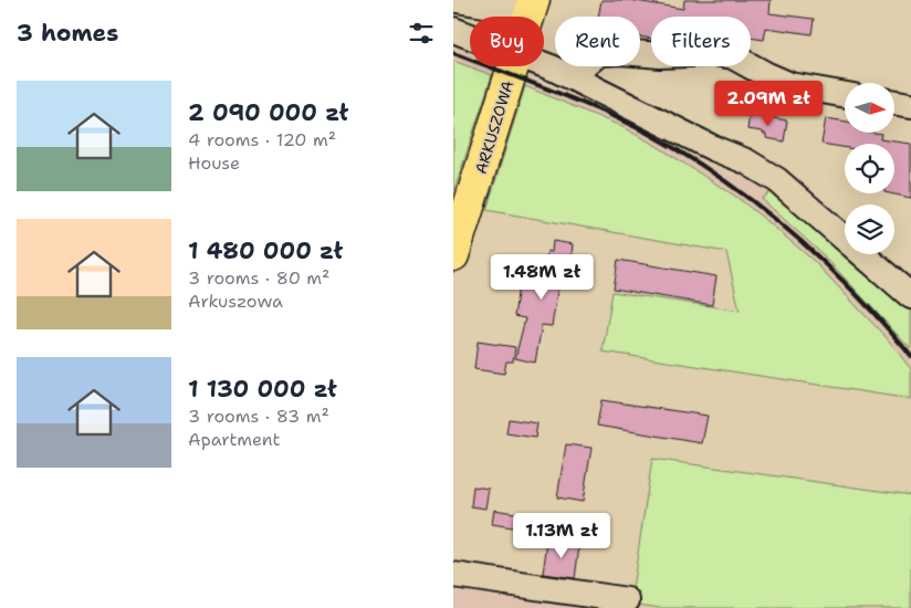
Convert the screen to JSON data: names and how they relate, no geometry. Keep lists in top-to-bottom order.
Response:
{
  "streets": {
    "main road": ["ARKUSZOWA"]
  },
  "north": "right",
  "page": {
    "heading": "3 homes",
    "chip": ["Buy", "Rent", "Filters"],
    "list": [
      {
        "name": "2 090 000 zł",
        "note": "4 rooms · 120 m² · House"
      },
      {
        "name": "1 480 000 zł",
        "note": "3 rooms · 80 m² · Arkuszowa"
      },
      {
        "name": "1 130 000 zł",
        "note": "3 rooms · 83 m² · Apartment"
      }
    ],
    "price": ["2.09M zł", "1.48M zł", "1.13M zł"]
  }
}
